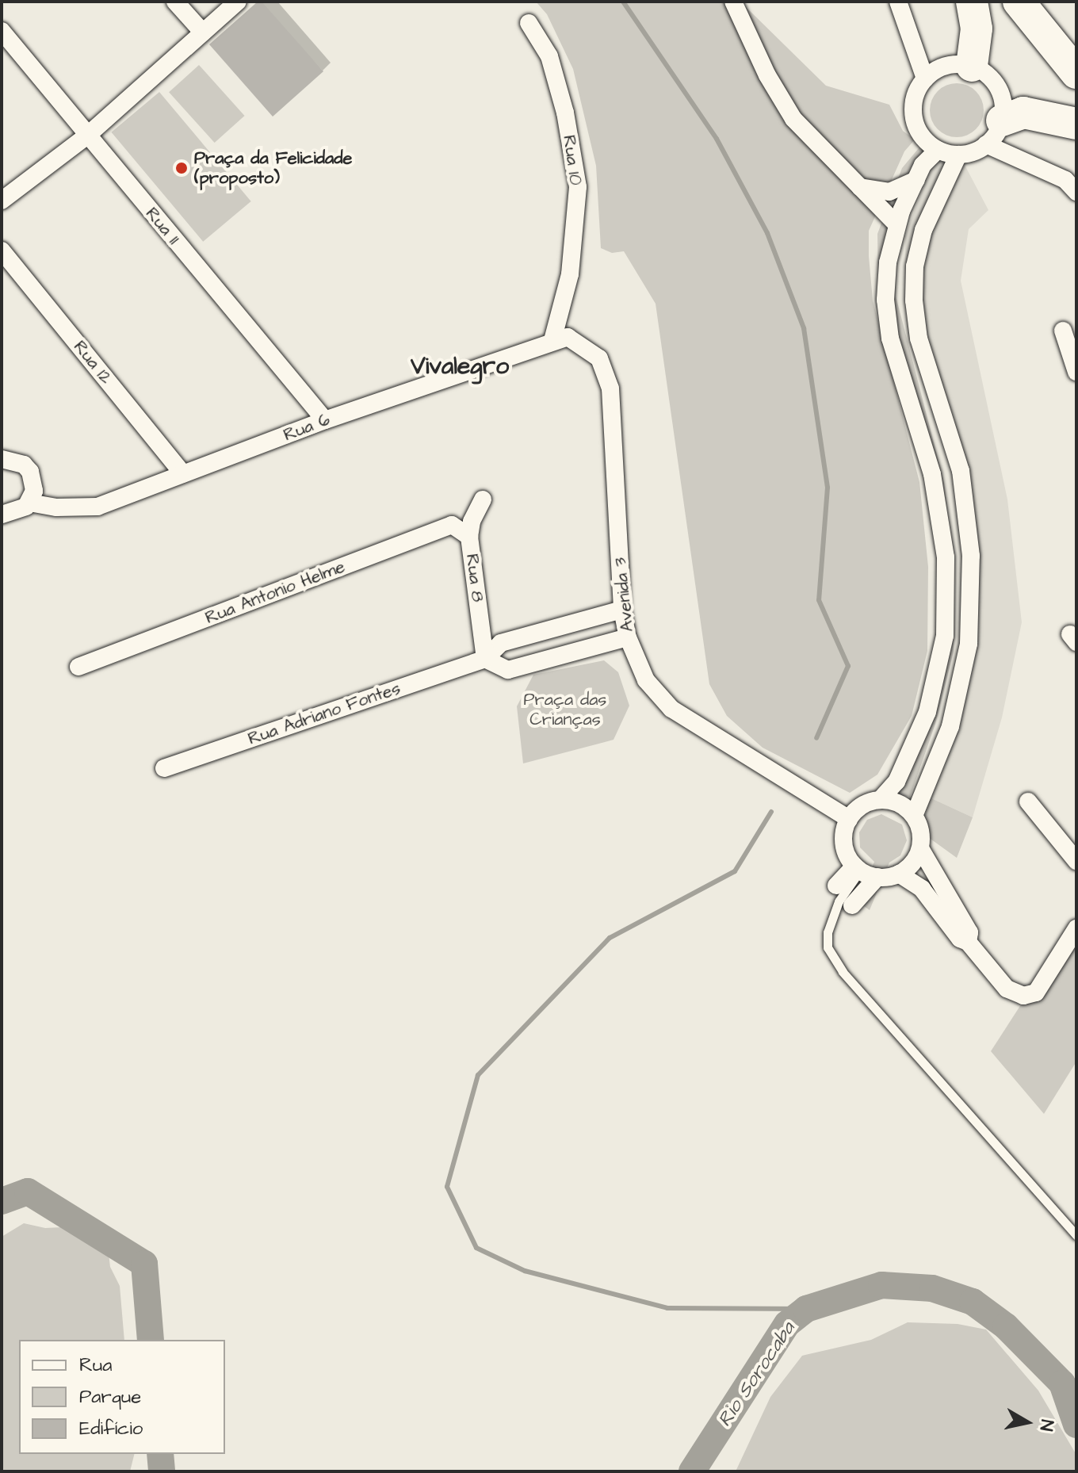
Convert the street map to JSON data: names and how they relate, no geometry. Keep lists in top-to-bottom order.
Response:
{
  "streets": {
    "street": [
      "Rua 10",
      "Rua 11",
      "Rua 12",
      "Rua 6",
      "Rua 8",
      "Rua Antonio Helme",
      "Avenida 3",
      "Rua Adriano Fontes"
    ]
  },
  "crossings": [
    ["Rua 10", "Rua 6"],
    ["Rua 11", "Rua 6"],
    ["Rua 12", "Rua 6"],
    ["Rua 6", "Avenida 3"],
    ["Rua 8", "Rua Antonio Helme"],
    ["Rua 8", "Rua Adriano Fontes"],
    ["Avenida 3", "Rua Adriano Fontes"]
  ],
  "districts": ["Vivalegro"],
  "water": ["Rio Sorocaba"],
  "parks": ["Praça das Crianças"],
  "places": ["Praça da Felicidade (proposto)"],
  "legend": ["Rua", "Parque", "Edifício"],
  "north": "right"
}
